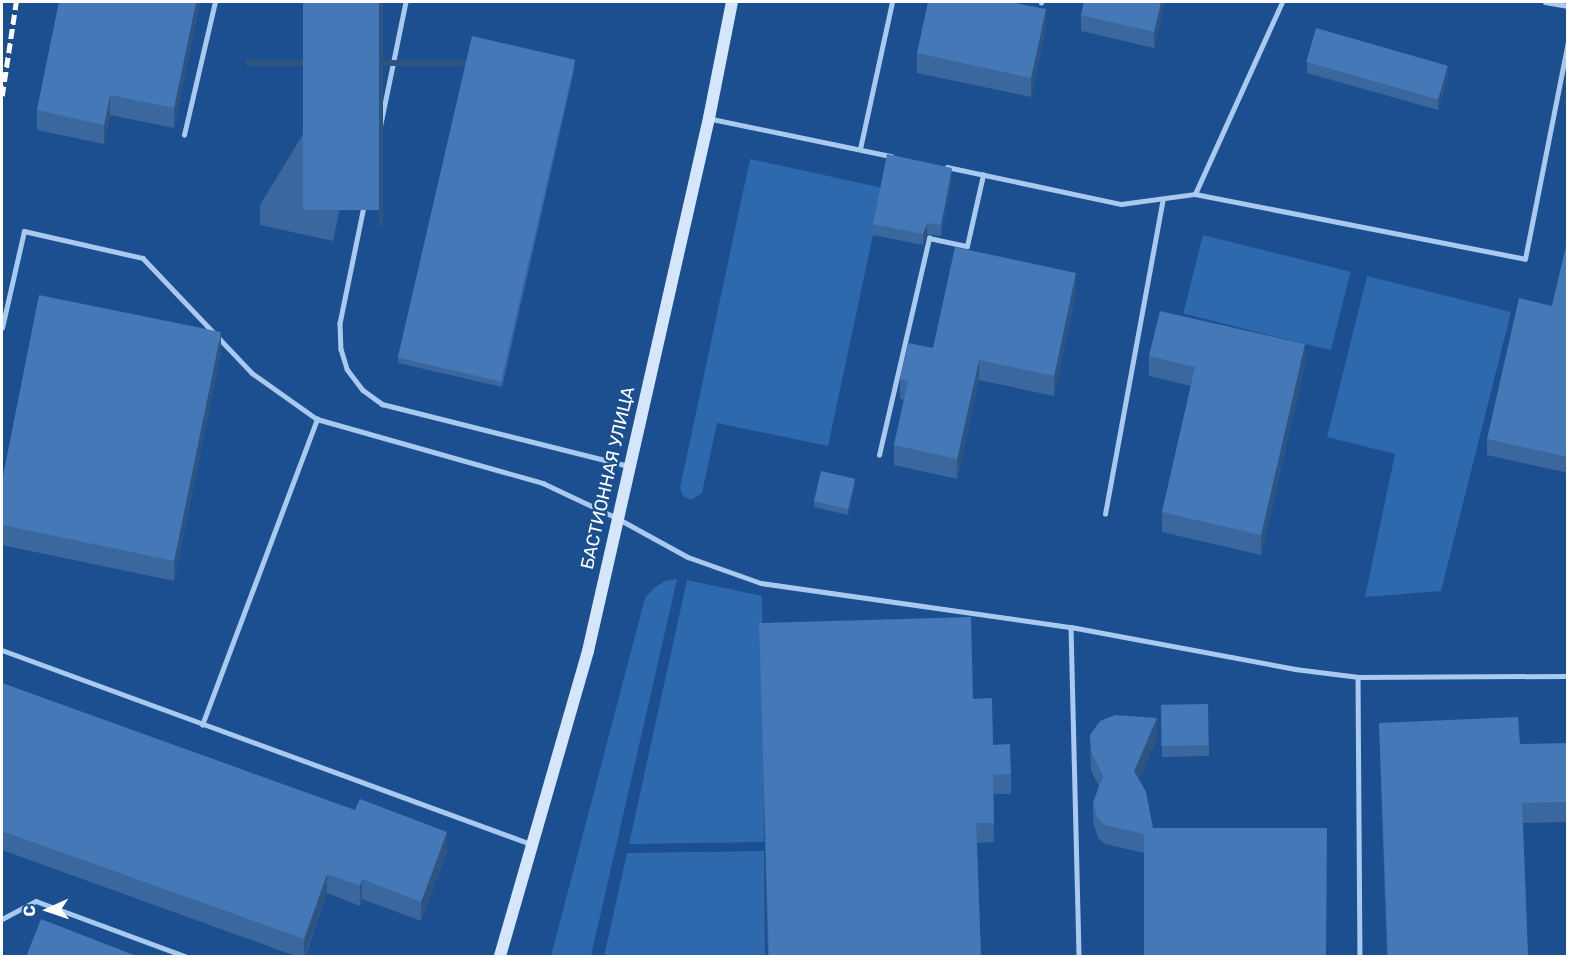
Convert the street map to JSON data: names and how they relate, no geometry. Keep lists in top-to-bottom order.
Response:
{
  "streets": {
    "main road": ["БАСТИОННАЯ УЛИЦА"]
  },
  "north": "left"
}
